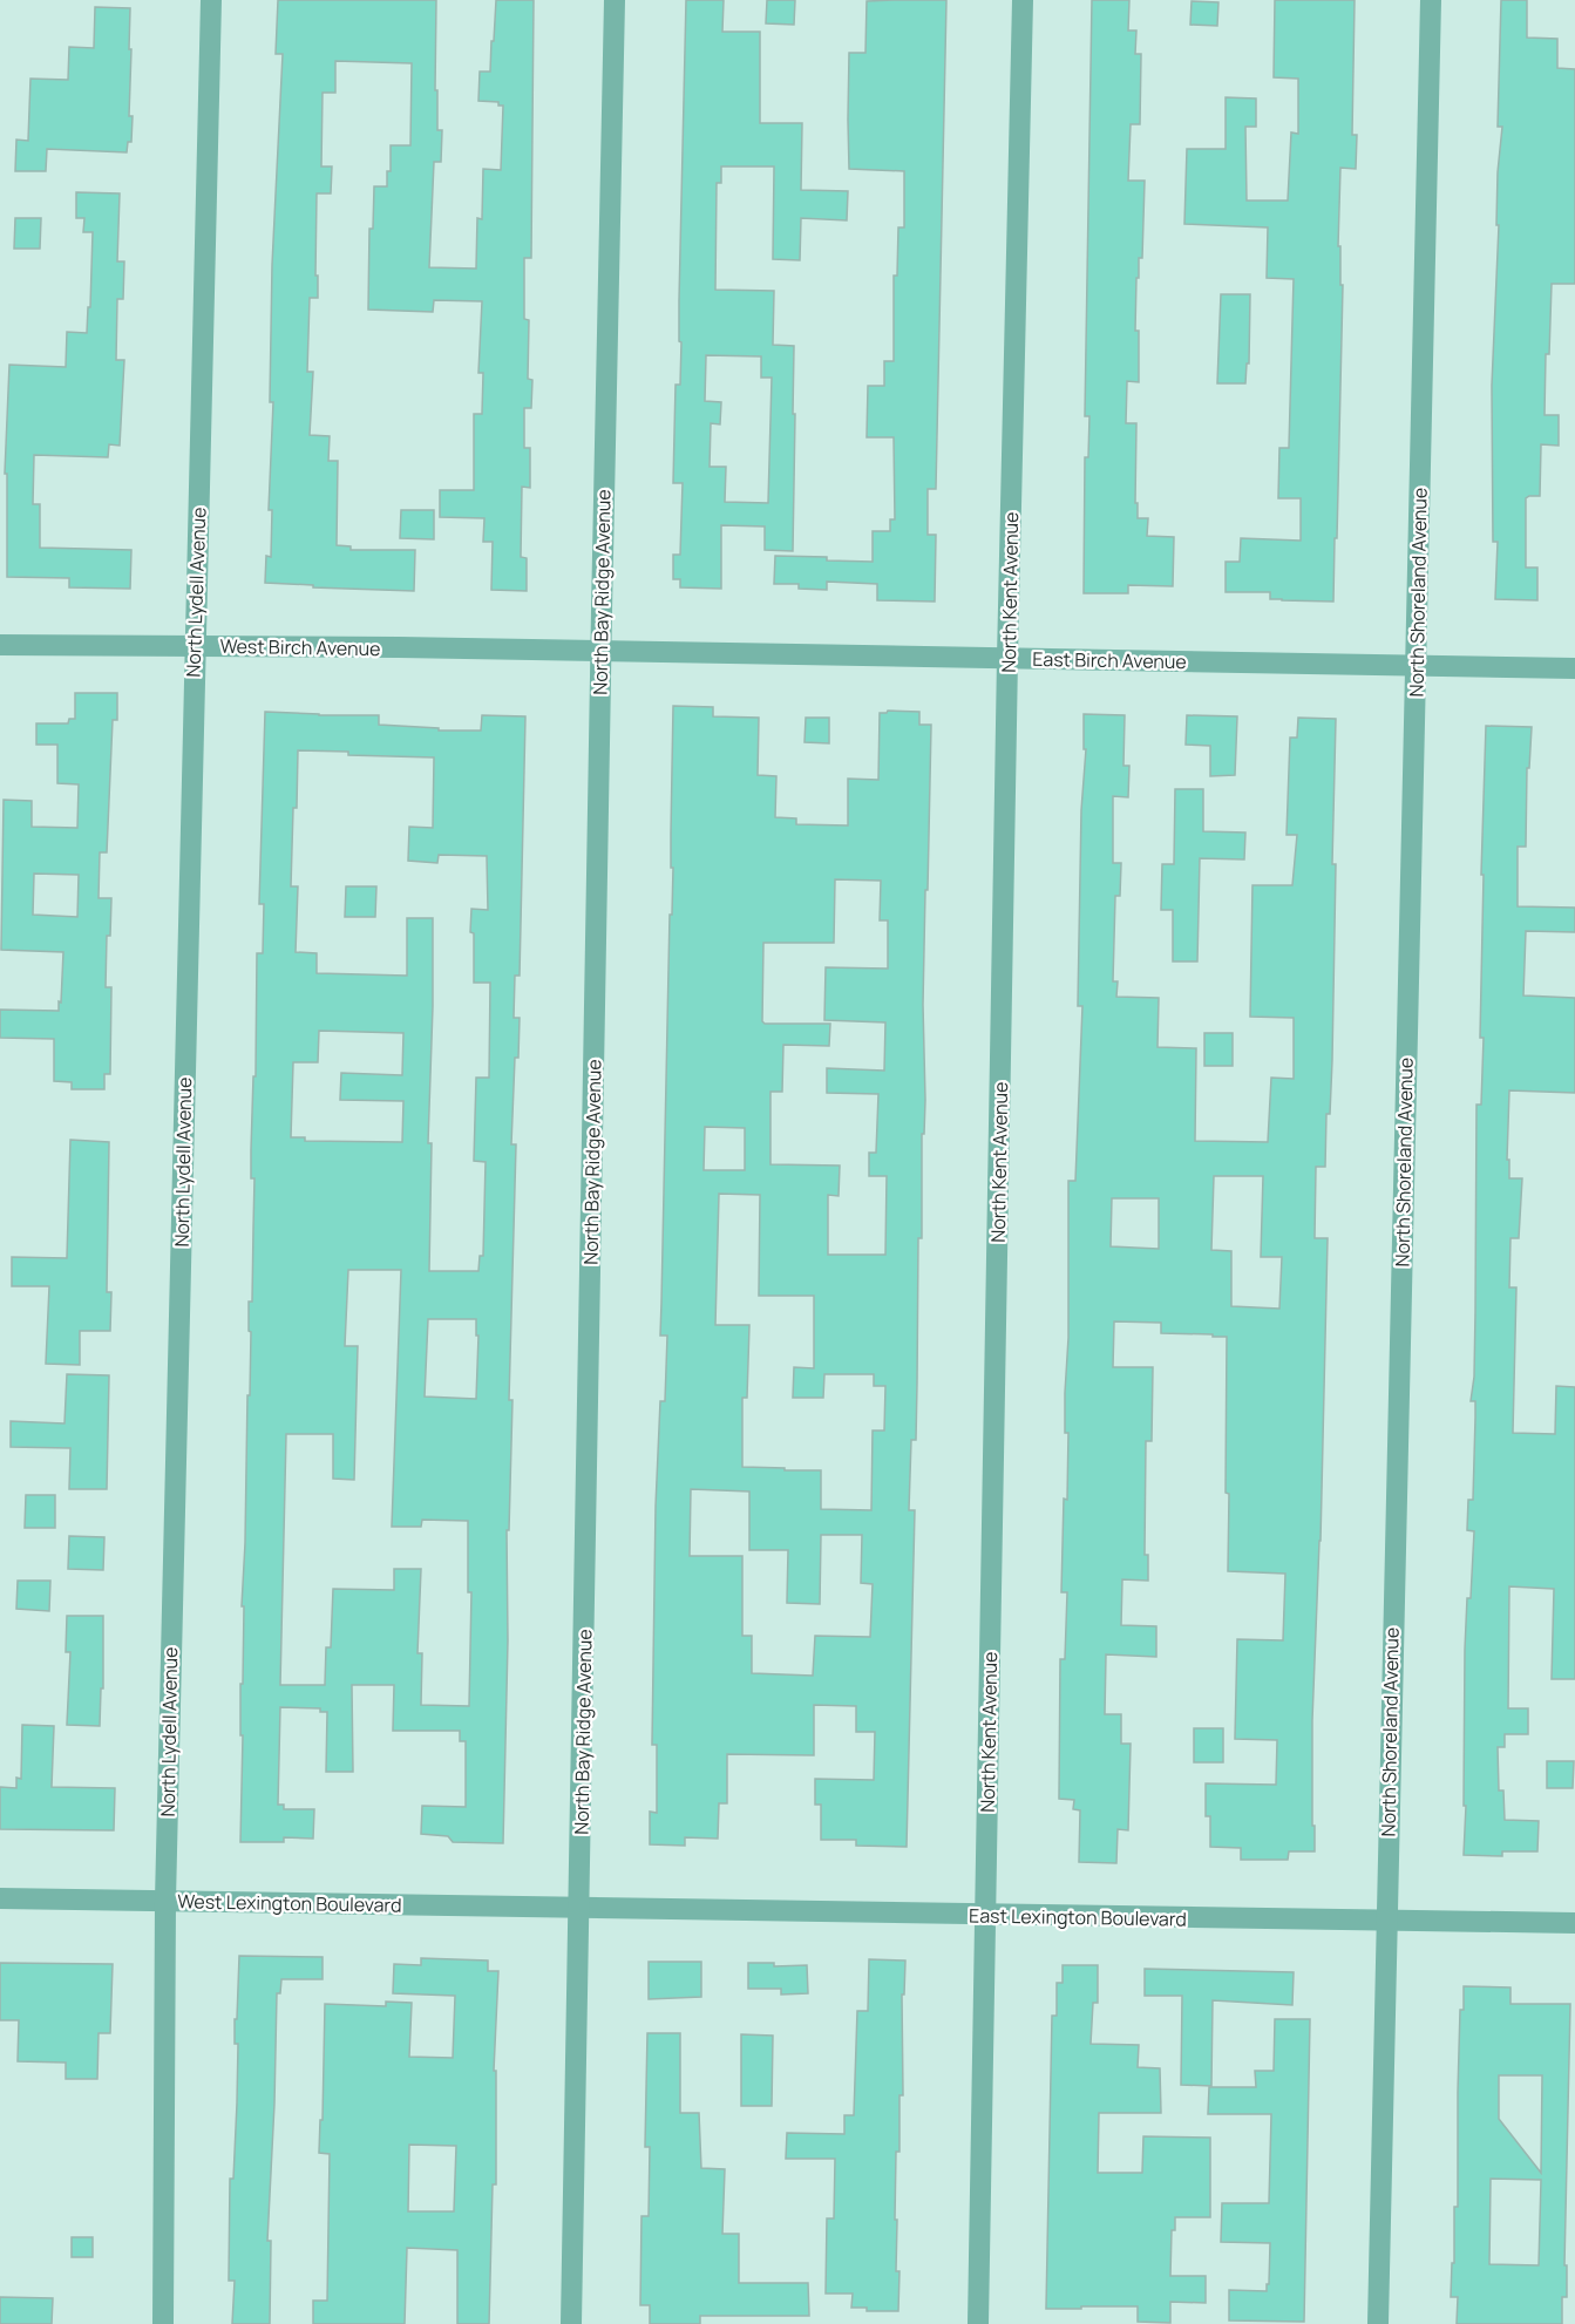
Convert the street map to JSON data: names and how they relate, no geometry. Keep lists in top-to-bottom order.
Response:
{
  "streets": {
    "street": [
      "North Lydell Avenue",
      "North Bay Ridge Avenue",
      "North Kent Avenue",
      "North Shoreland Avenue",
      "West Birch Avenue",
      "East Birch Avenue",
      "West Lexington Boulevard",
      "East Lexington Boulevard"
    ]
  },
  "crossings": [
    ["North Lydell Avenue", "West Birch Avenue"],
    ["North Lydell Avenue", "West Lexington Boulevard"],
    ["North Bay Ridge Avenue", "West Birch Avenue"],
    ["North Bay Ridge Avenue", "East Birch Avenue"],
    ["North Bay Ridge Avenue", "West Lexington Boulevard"],
    ["North Bay Ridge Avenue", "East Lexington Boulevard"],
    ["North Kent Avenue", "East Birch Avenue"],
    ["North Kent Avenue", "East Lexington Boulevard"],
    ["North Shoreland Avenue", "East Birch Avenue"],
    ["North Shoreland Avenue", "East Lexington Boulevard"],
    ["West Birch Avenue", "East Birch Avenue"],
    ["West Lexington Boulevard", "East Lexington Boulevard"]
  ]
}
